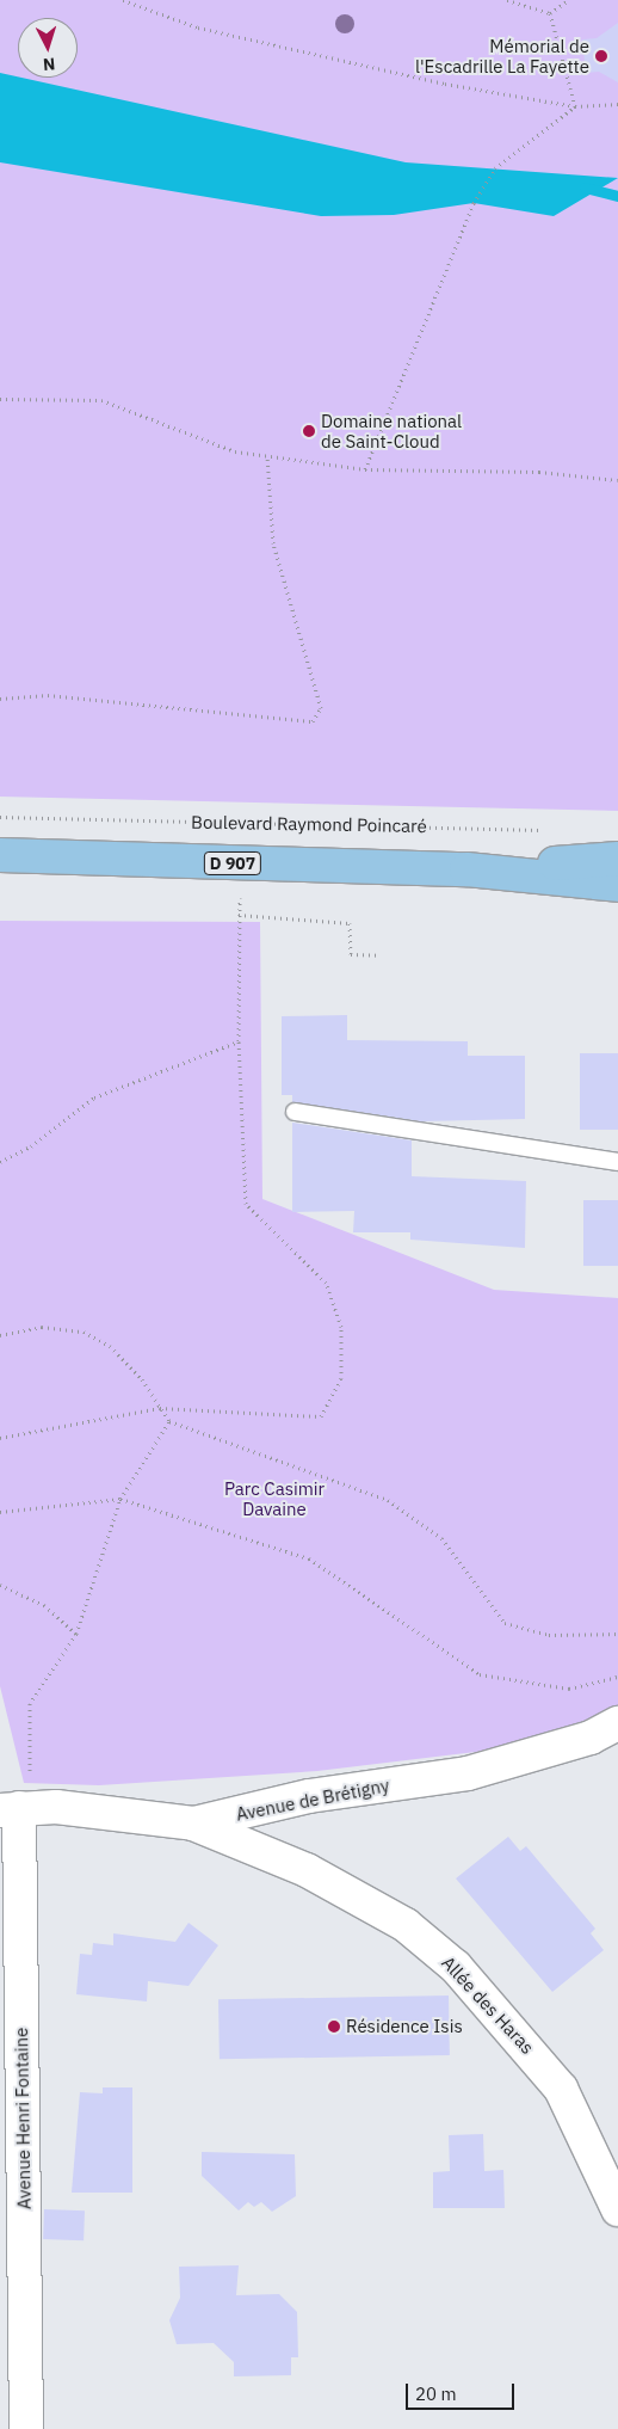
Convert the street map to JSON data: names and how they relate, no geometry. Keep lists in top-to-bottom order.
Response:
{
  "streets": {
    "main road": ["D 907"],
    "street": ["Avenue de Brétigny", "Allée des Haras", "Avenue Henri Fontaine"],
    "path": ["Boulevard Raymond Poincaré"]
  },
  "crossings": [
    ["Avenue de Brétigny", "Allée des Haras"],
    ["Avenue de Brétigny", "Avenue Henri Fontaine"]
  ],
  "parks": ["Parc Casimir Davaine"],
  "places": ["Mémorial de l'Escadrille La Fayette", "Domaine national de Saint-Cloud", "Résidence Isis"],
  "scale_bar": "20 m",
  "north": "bottom"
}
